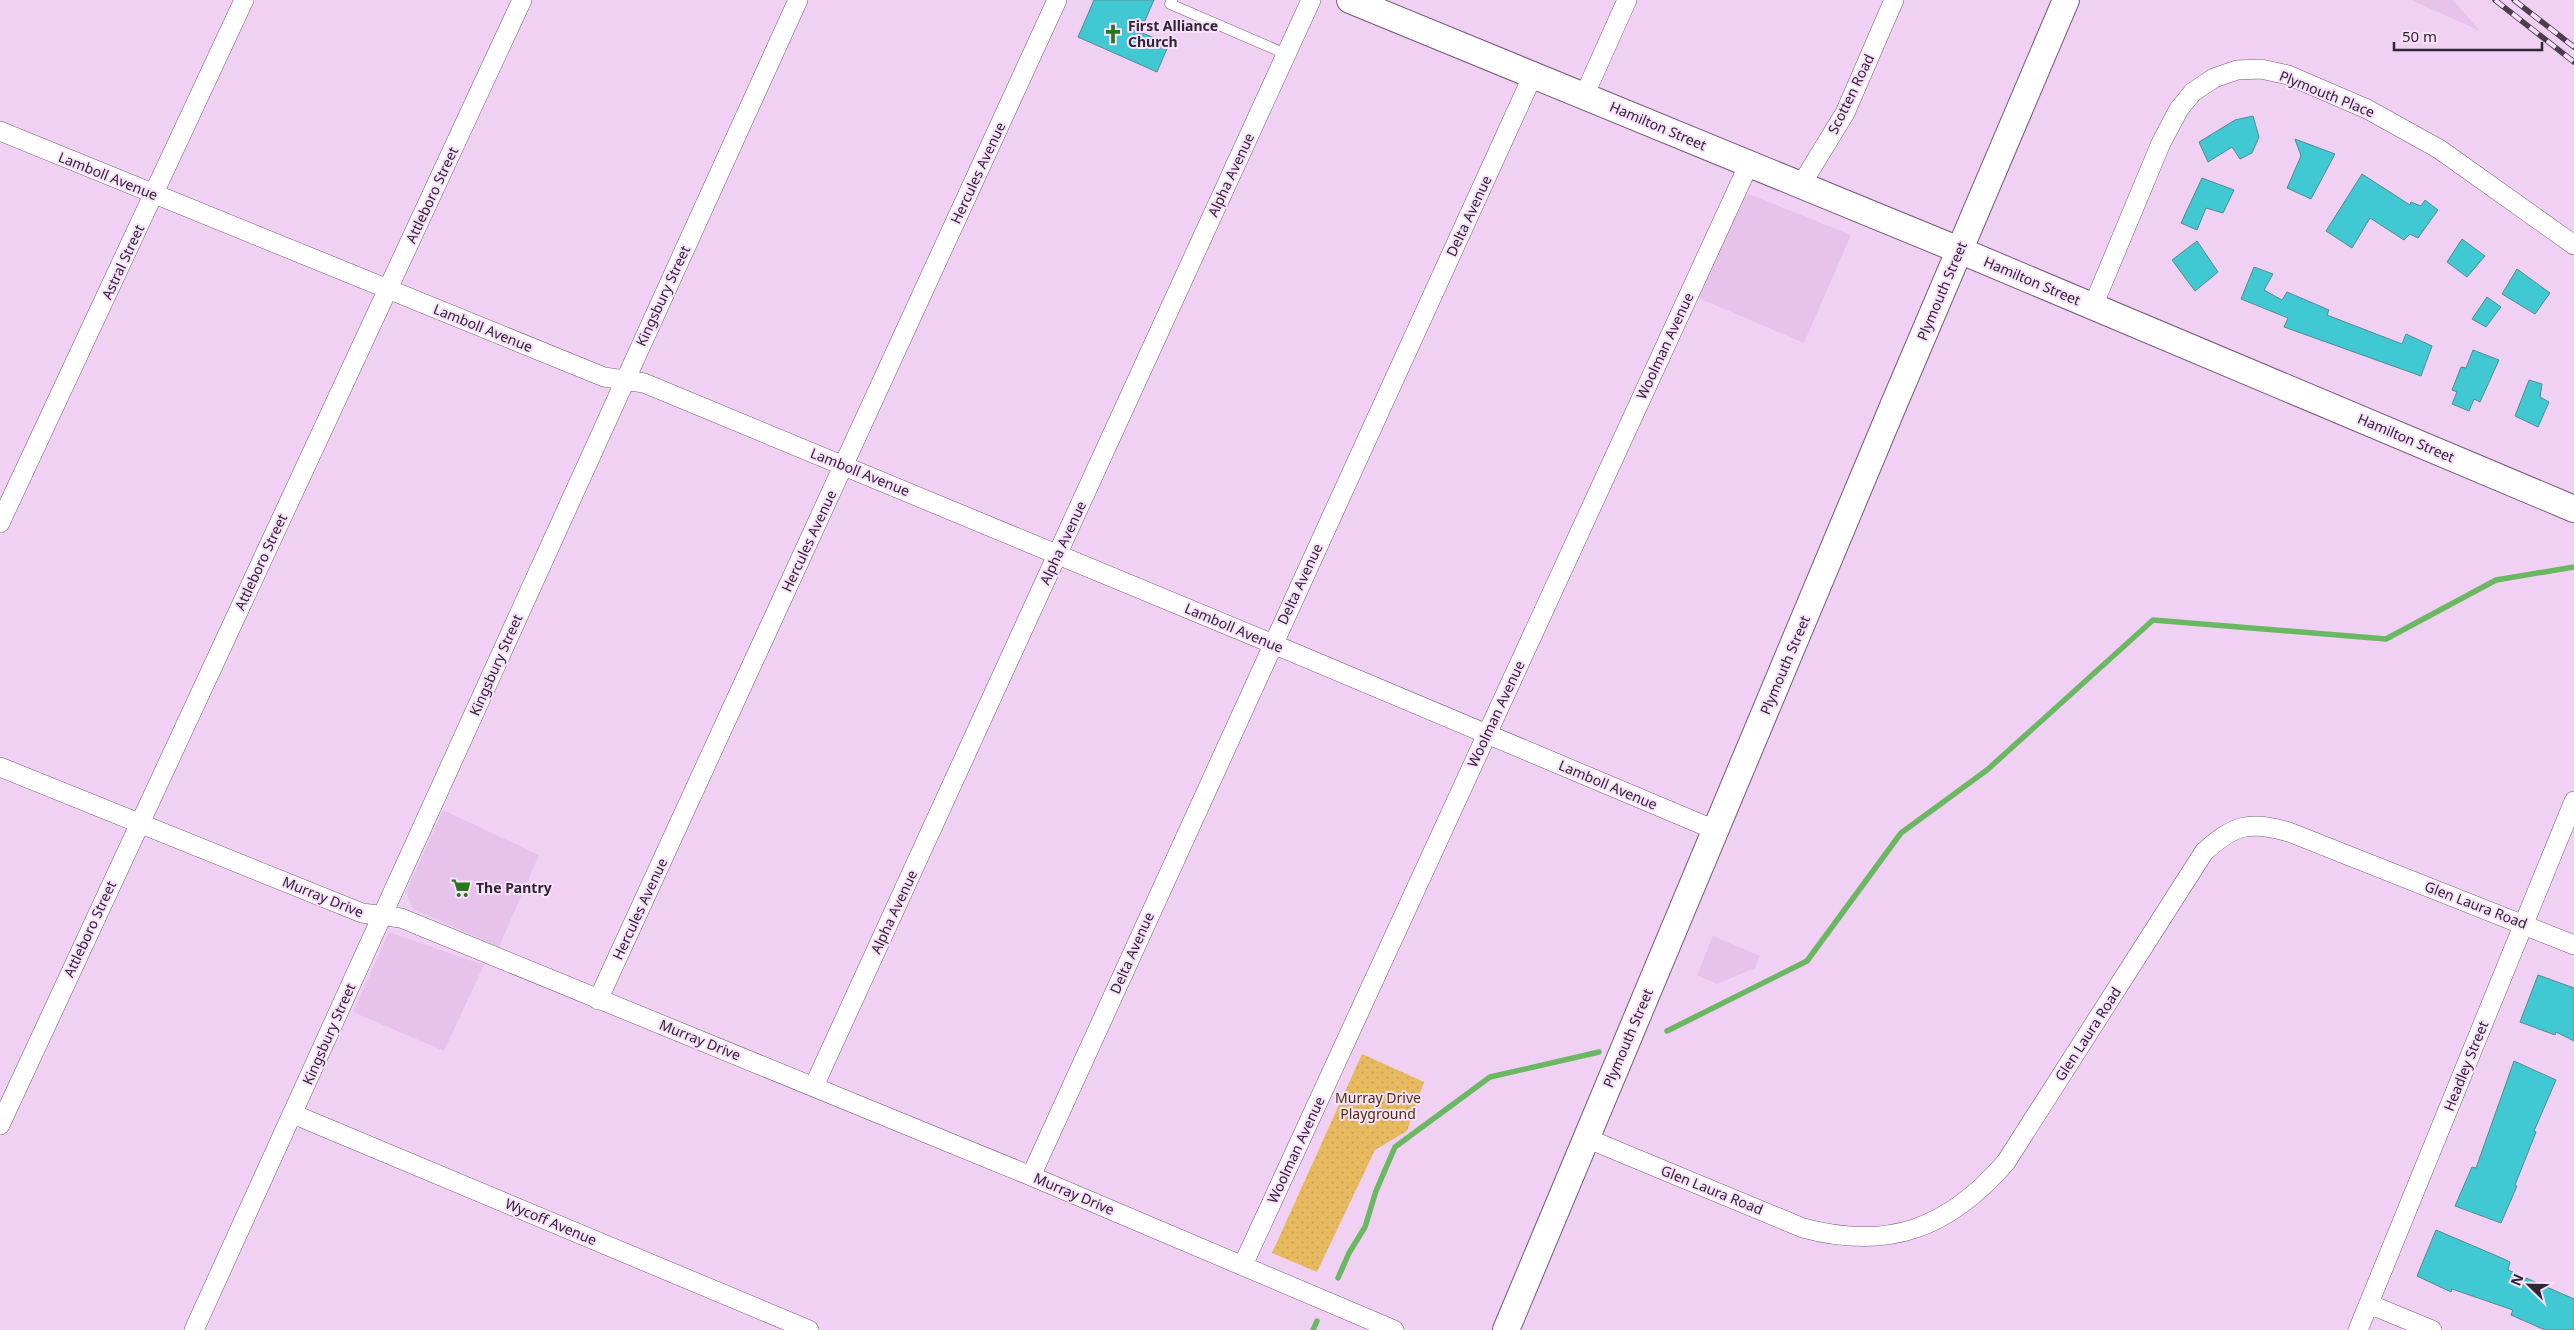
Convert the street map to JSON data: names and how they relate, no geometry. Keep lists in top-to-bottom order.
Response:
{
  "streets": {
    "street": [
      "Scotten Road",
      "Plymouth Place",
      "Hamilton Street",
      "Hercules Avenue",
      "Alpha Avenue",
      "Lamboll Avenue",
      "Attleboro Street",
      "Delta Avenue",
      "Astral Street",
      "Plymouth Street",
      "Kingsbury Street",
      "Woolman Avenue",
      "Murray Drive",
      "Glen Laura Road",
      "Headley Street",
      "Wycoff Avenue"
    ]
  },
  "crossings": [
    ["Scotten Road", "Hamilton Street"],
    ["Plymouth Place", "Hamilton Street"],
    ["Hamilton Street", "Delta Avenue"],
    ["Hamilton Street", "Plymouth Street"],
    ["Hamilton Street", "Woolman Avenue"],
    ["Hercules Avenue", "Lamboll Avenue"],
    ["Hercules Avenue", "Murray Drive"],
    ["Alpha Avenue", "Lamboll Avenue"],
    ["Alpha Avenue", "Murray Drive"],
    ["Lamboll Avenue", "Attleboro Street"],
    ["Lamboll Avenue", "Delta Avenue"],
    ["Lamboll Avenue", "Astral Street"],
    ["Lamboll Avenue", "Plymouth Street"],
    ["Lamboll Avenue", "Kingsbury Street"],
    ["Lamboll Avenue", "Woolman Avenue"],
    ["Attleboro Street", "Murray Drive"],
    ["Delta Avenue", "Murray Drive"],
    ["Plymouth Street", "Glen Laura Road"],
    ["Kingsbury Street", "Murray Drive"],
    ["Kingsbury Street", "Wycoff Avenue"],
    ["Woolman Avenue", "Murray Drive"],
    ["Glen Laura Road", "Headley Street"]
  ],
  "parks": ["Murray Drive Playground"],
  "places": {
    "church": ["First Alliance Church"],
    "supermarket": ["The Pantry"]
  },
  "scale_bar": "50 m",
  "north": "top left"
}
